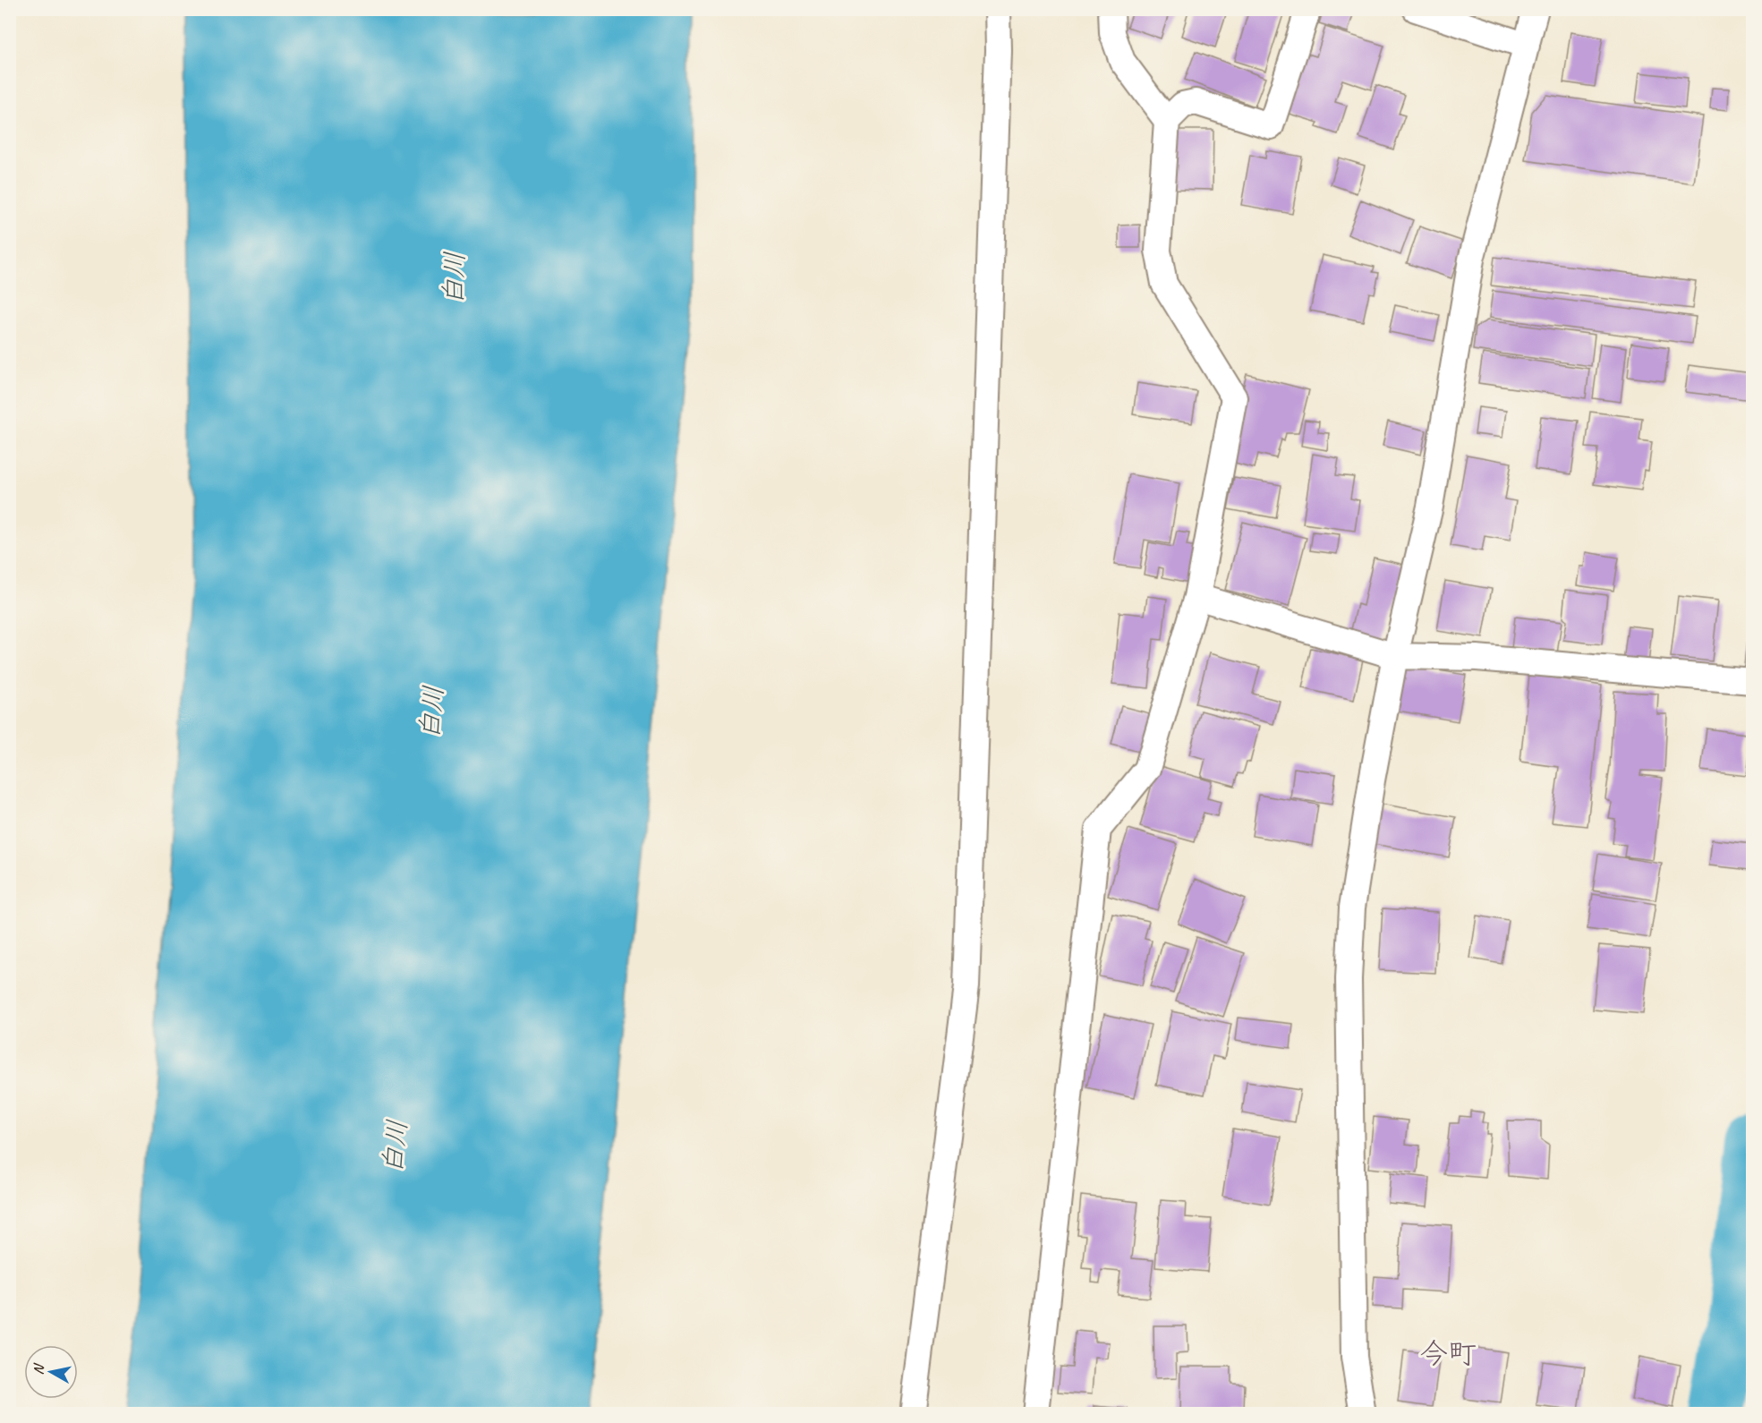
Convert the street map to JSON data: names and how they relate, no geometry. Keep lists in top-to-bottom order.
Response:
{
  "districts": ["今町"],
  "water": ["白川"],
  "north": "left"
}
